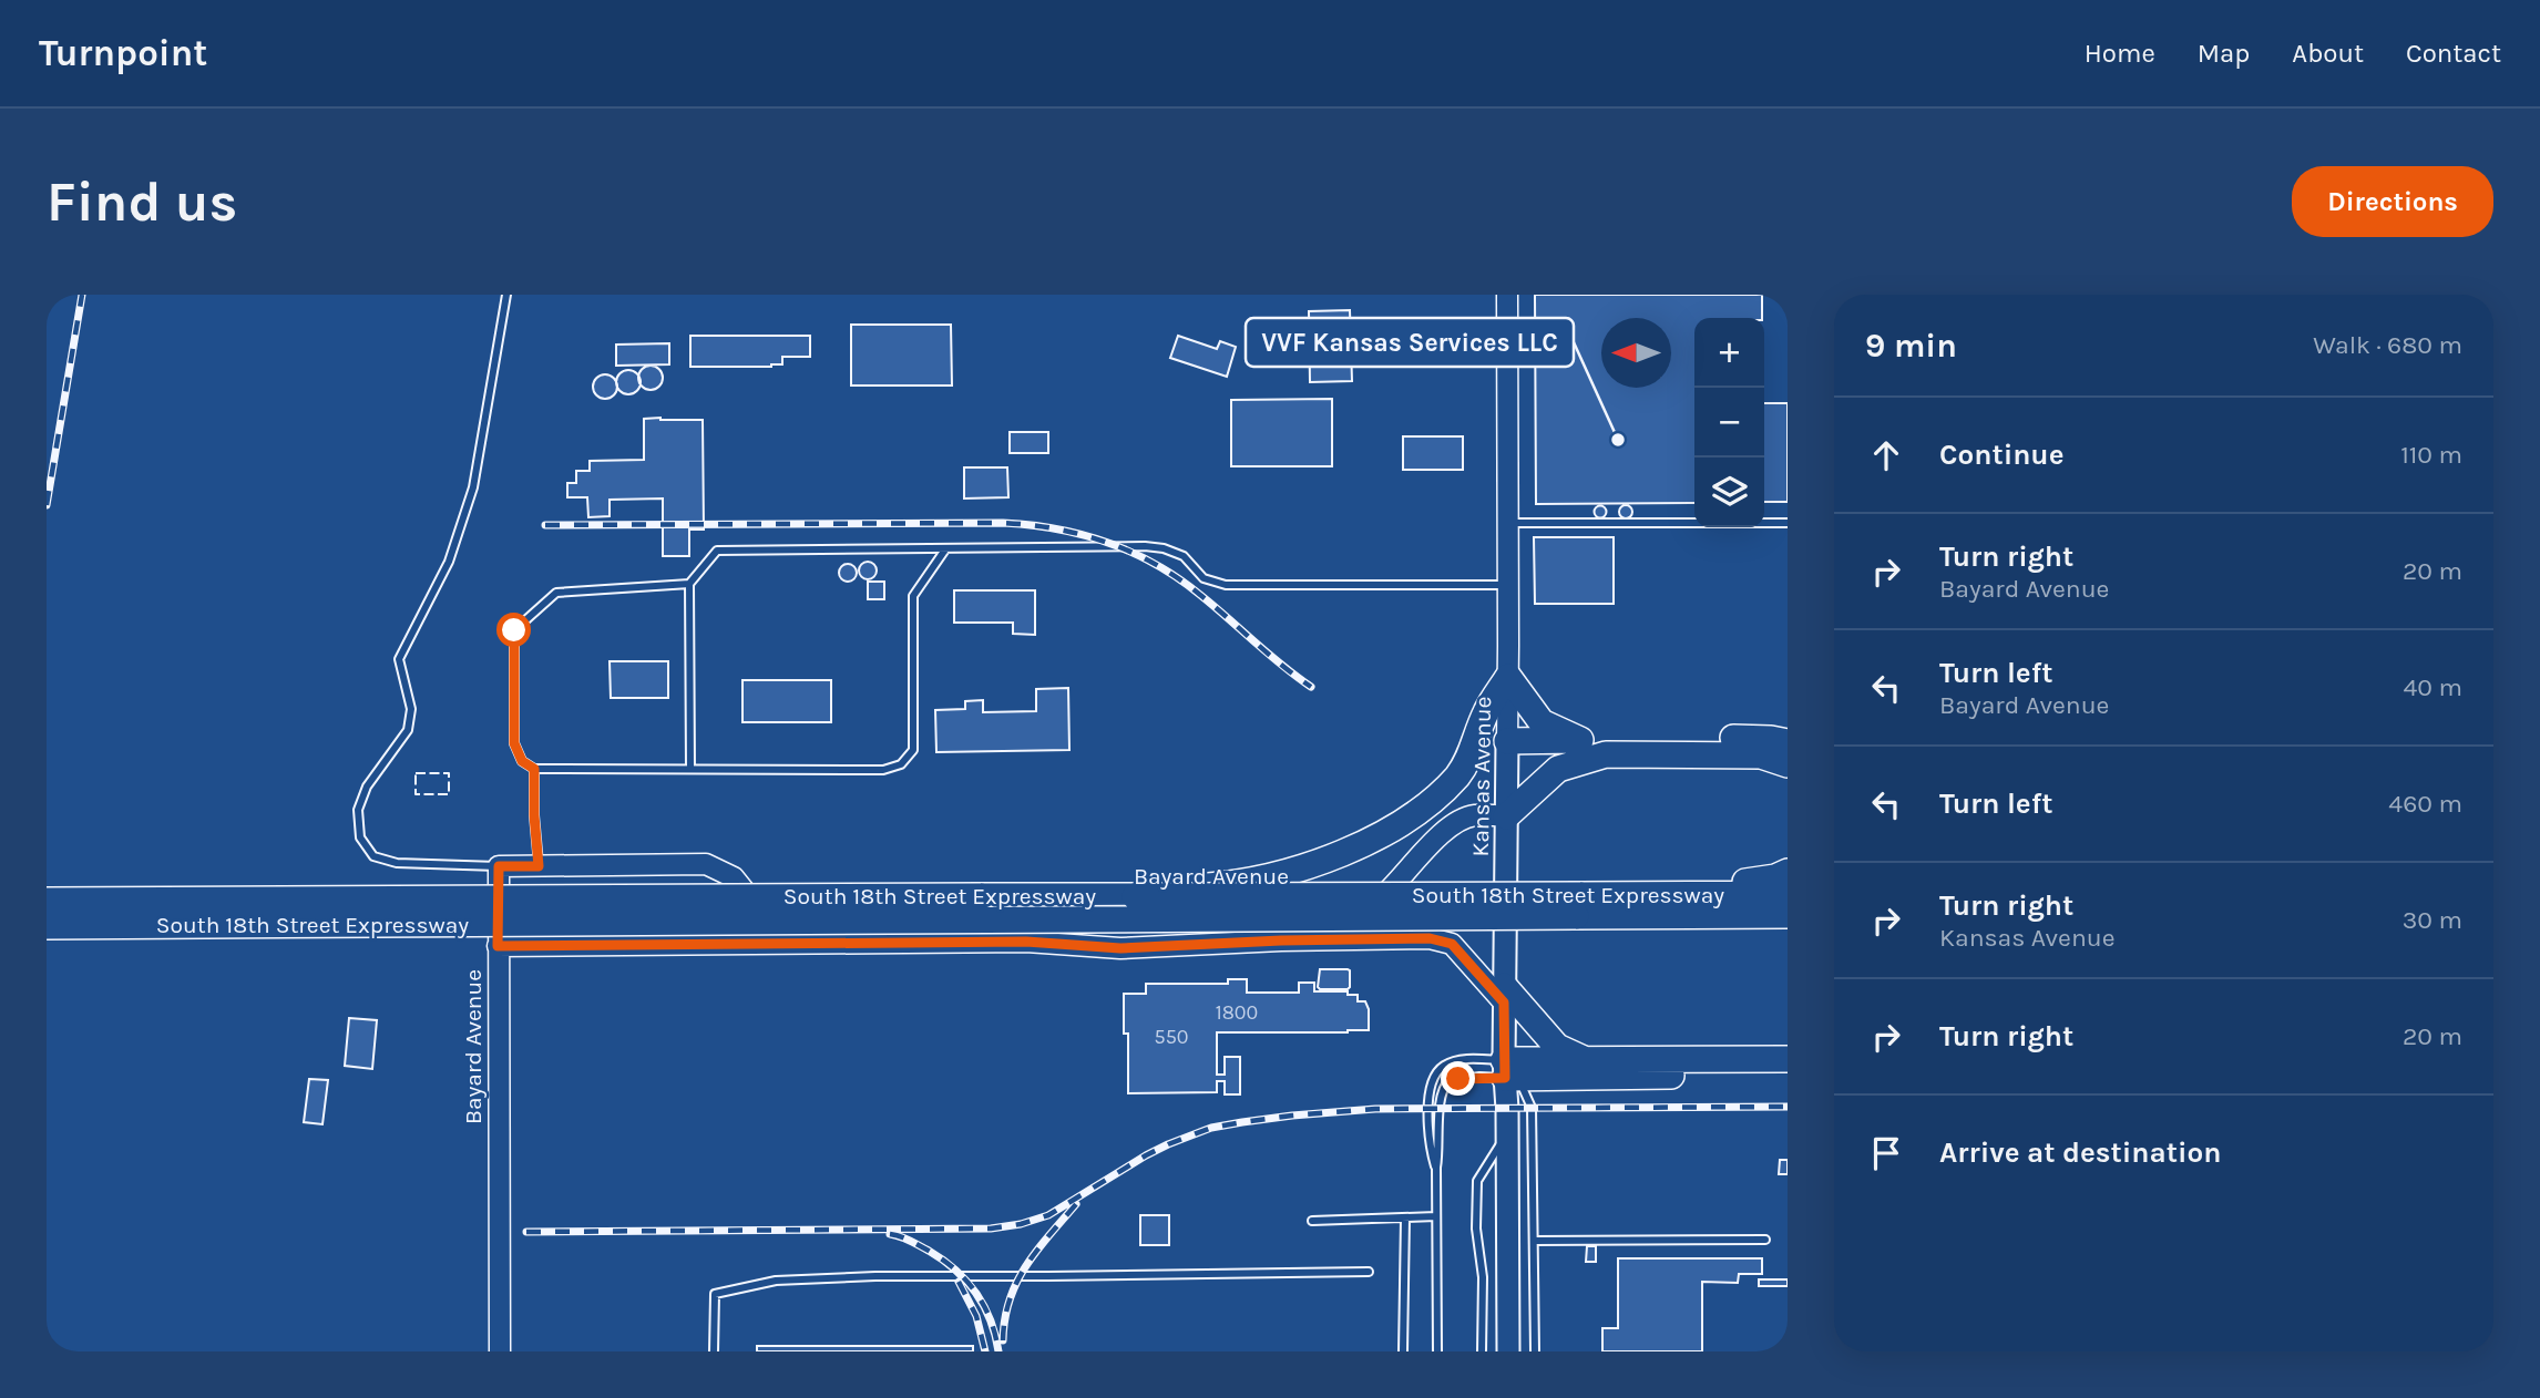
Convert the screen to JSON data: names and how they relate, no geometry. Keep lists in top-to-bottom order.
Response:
{
  "streets": {
    "highway": ["South 18th Street Expressway"],
    "main road": ["Kansas Avenue"],
    "street": ["Bayard Avenue"]
  },
  "crossings": [
    ["Kansas Avenue", "Bayard Avenue"]
  ],
  "places": ["VVF Kansas Services LLC"],
  "house_numbers": ["1800", "550"],
  "north": "left",
  "page": {
    "header": "Turnpoint",
    "nav": [
      "Home",
      "Map",
      "About",
      "Contact"
    ],
    "buttons": "Directions",
    "title": "Find us",
    "heading": ["9 min", "Walk · 680 m"],
    "map_buttons": ["+", "−"],
    "list": [
      ["Continue", "110 m"],
      ["Turn right", "Bayard Avenue", "20 m"],
      ["Turn left", "Bayard Avenue", "40 m"],
      ["Turn left", "460 m"],
      ["Turn right", "Kansas Avenue", "30 m"],
      ["Turn right", "20 m"],
      "Arrive at destination"
    ]
  }
}
